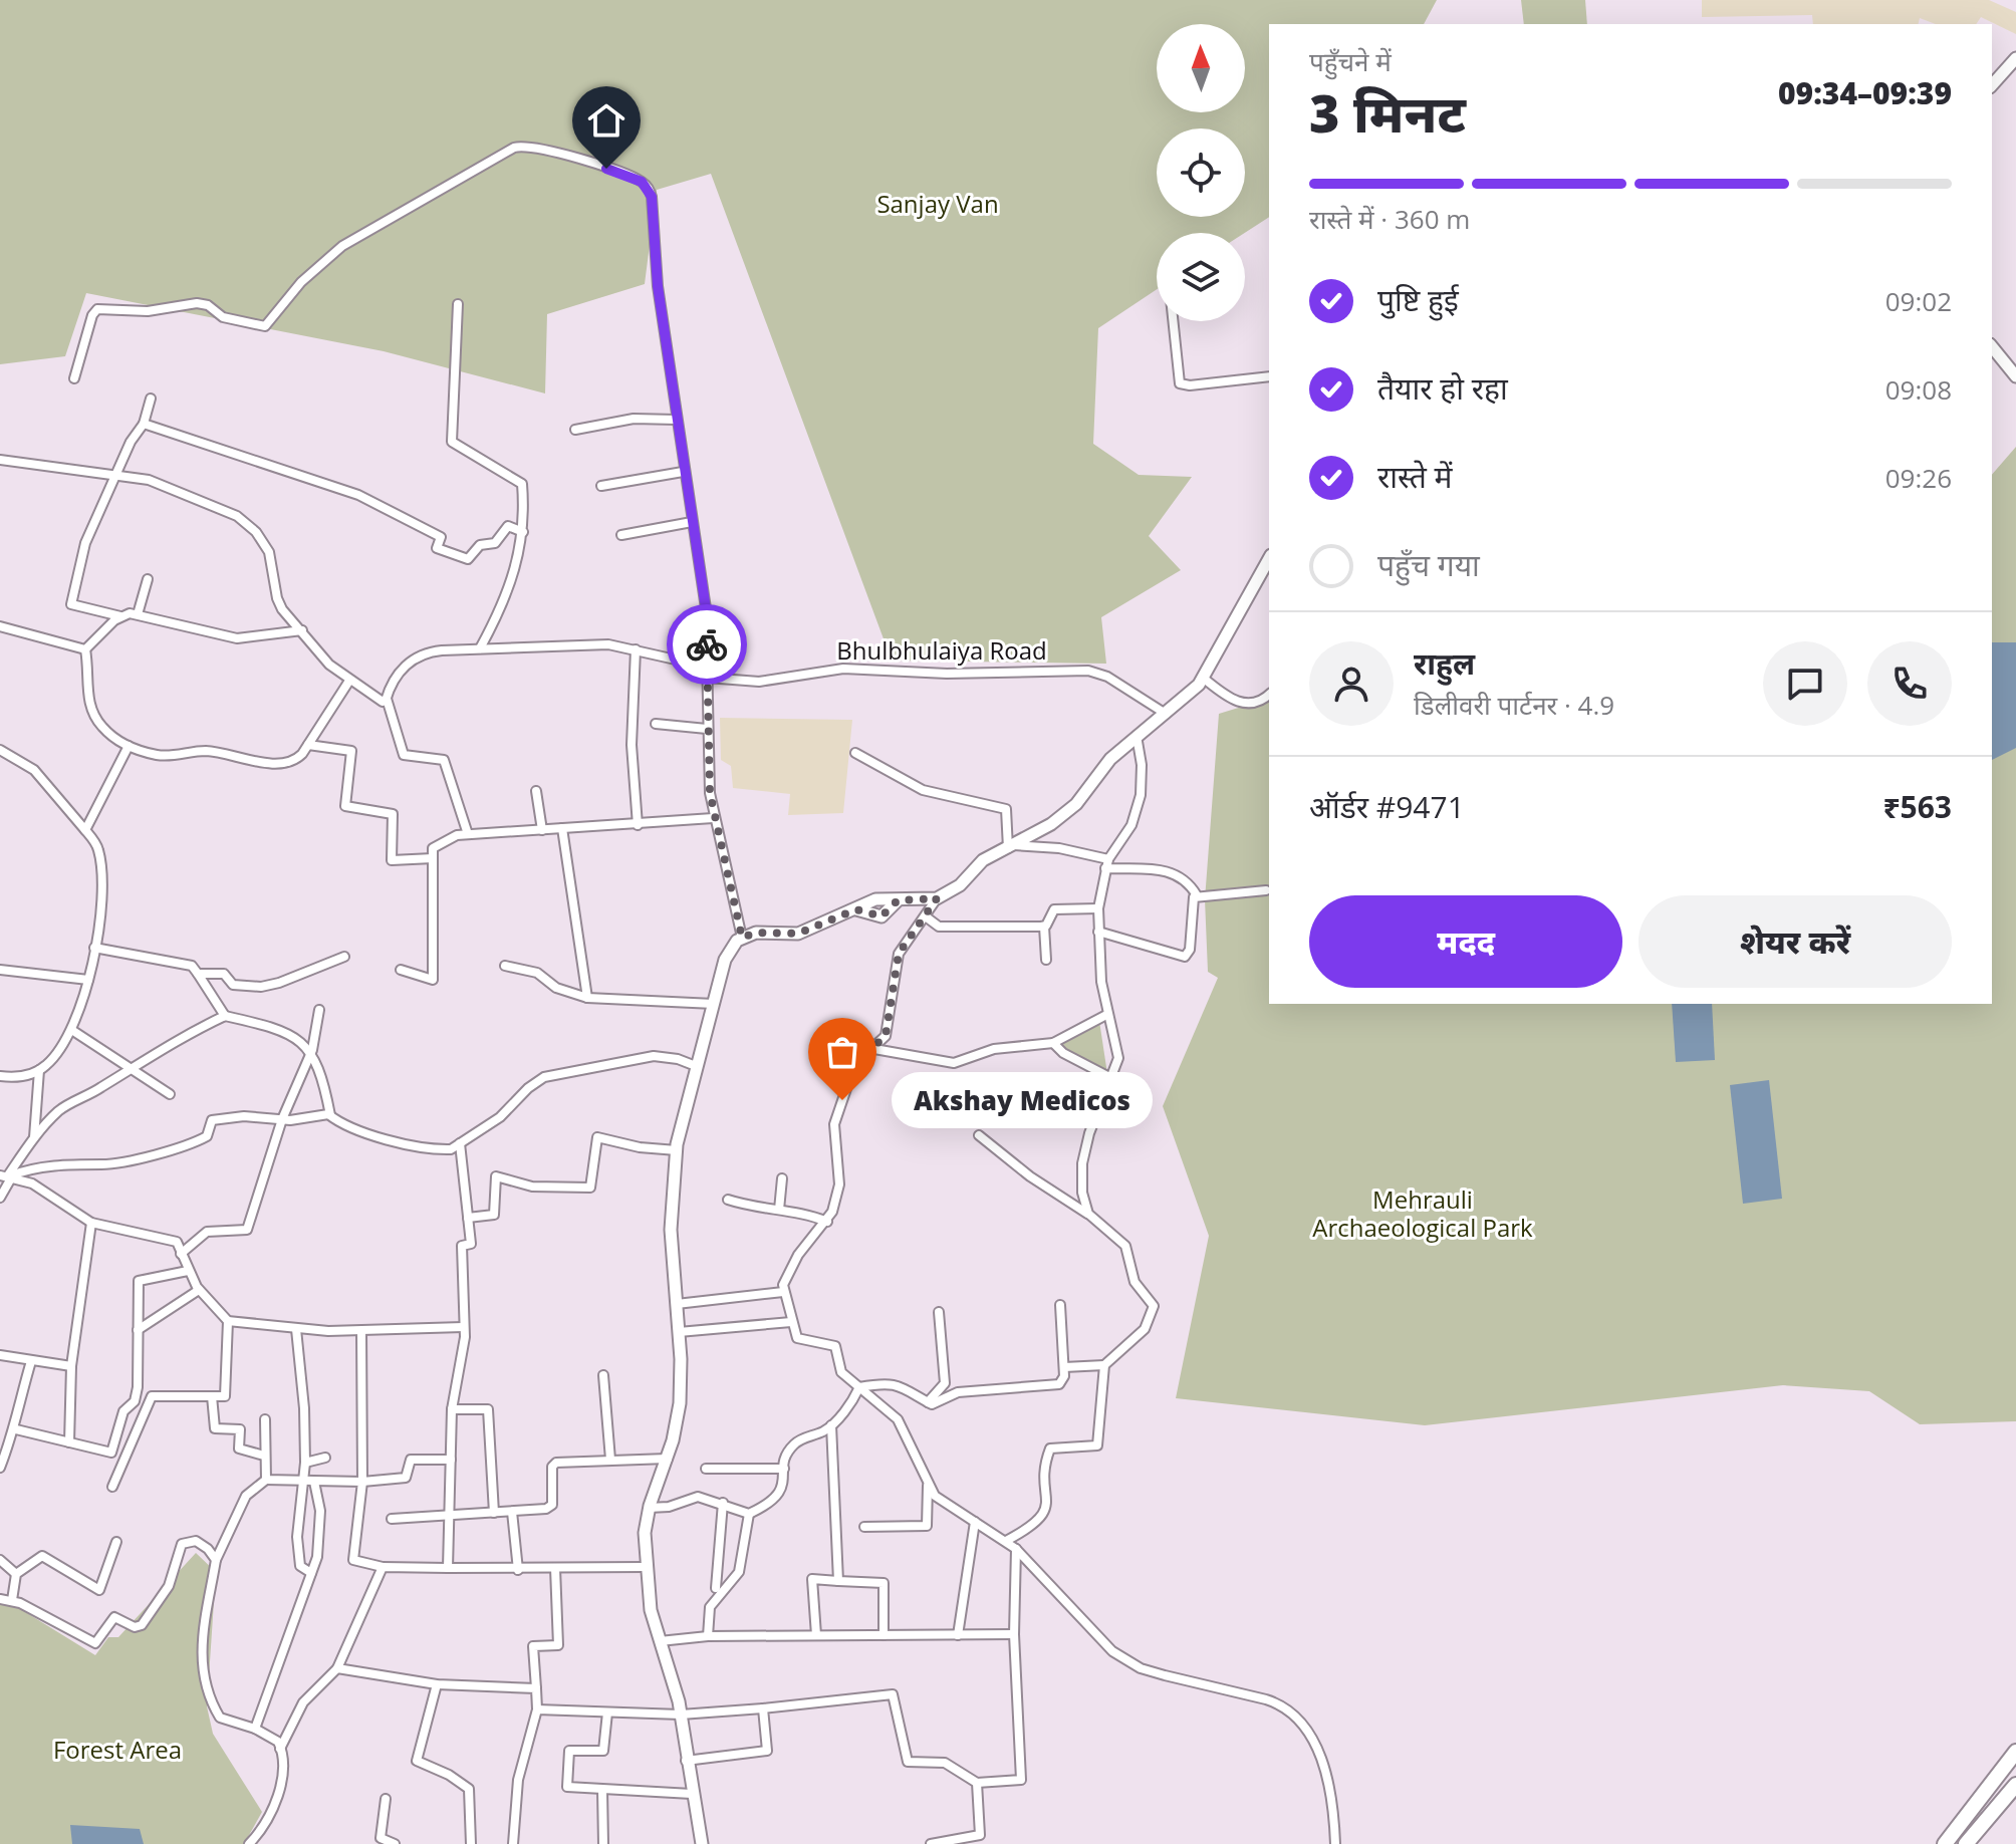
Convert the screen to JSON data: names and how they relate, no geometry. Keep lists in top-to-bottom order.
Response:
{
  "streets": {
    "street": ["Bhulbhulaiya Road"]
  },
  "parks": ["Sanjay Van", "Mehrauli Archaeological Park", "Forest Area"],
  "places": ["Akshay Medicos"],
  "north": "top",
  "page": {
    "heading": ["3 मिनट", "पहुँचने में", "09:34–09:39"],
    "panel": [
      "राहुल",
      "डिलीवरी पार्टनर · 4.9",
      "ऑर्डर #9471",
      "₹563"
    ],
    "bar": "रास्ते में · 360 m",
    "list": [
      ["पुष्टि हुई", "09:02"],
      ["तैयार हो रहा", "09:08"],
      ["रास्ते में", "09:26"],
      "पहुँच गया"
    ],
    "buttons": ["मदद", "शेयर करें"],
    "bubble": "Akshay Medicos"
  }
}
